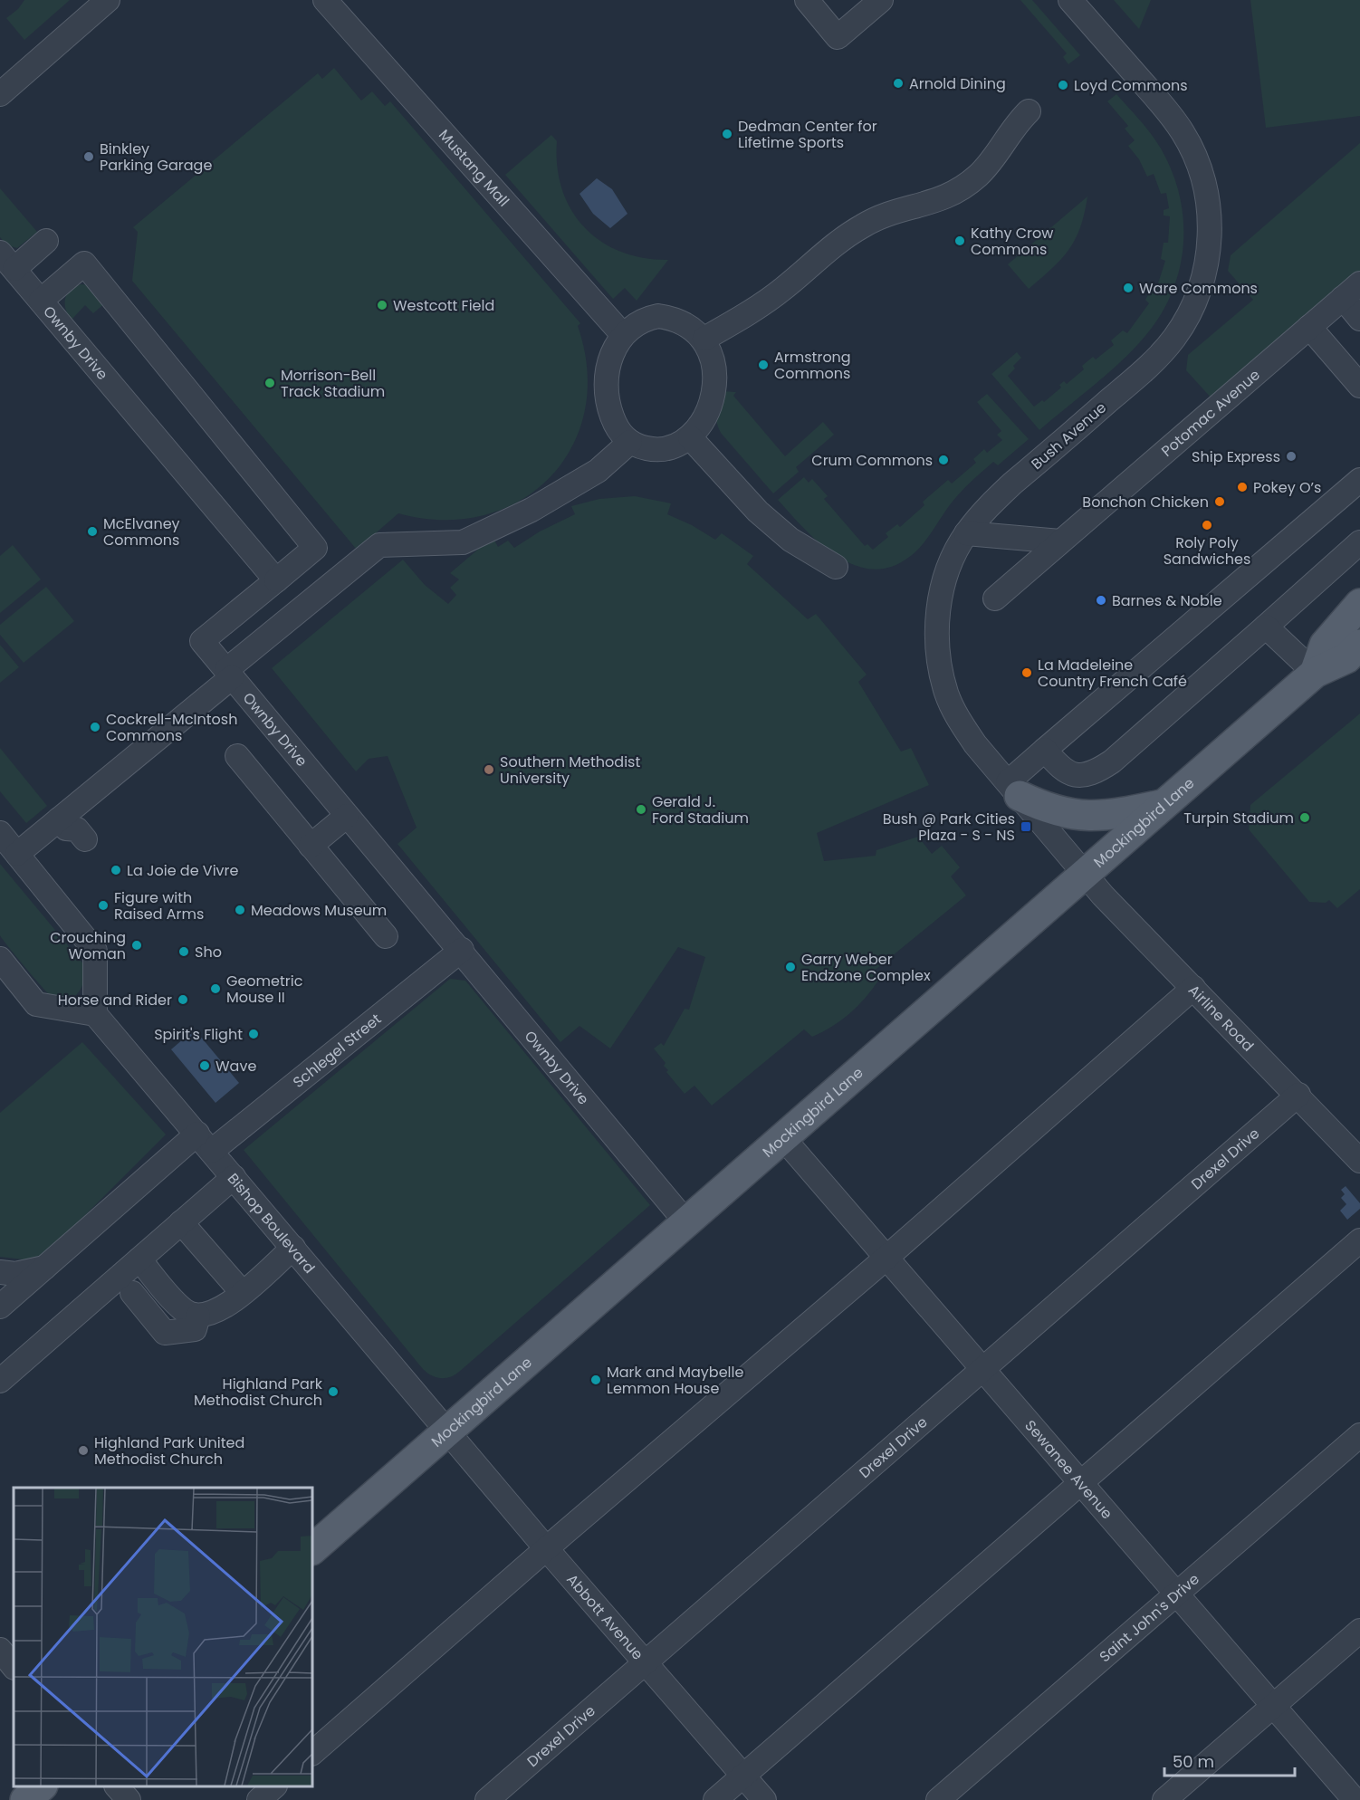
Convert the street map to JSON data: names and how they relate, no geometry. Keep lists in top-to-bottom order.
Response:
{
  "streets": {
    "main road": ["Mockingbird Lane"],
    "street": [
      "Mustang Mall",
      "Ownby Drive",
      "Potomac Avenue",
      "Bush Avenue",
      "Airline Road",
      "Schlegel Street",
      "Drexel Drive",
      "Bishop Boulevard",
      "Sewanee Avenue",
      "Abbott Avenue",
      "Saint John's Drive"
    ]
  },
  "crossings": [
    ["Ownby Drive", "Mockingbird Lane"],
    ["Ownby Drive", "Schlegel Street"],
    ["Bush Avenue", "Mockingbird Lane"],
    ["Bush Avenue", "Airline Road"],
    ["Mockingbird Lane", "Airline Road"],
    ["Mockingbird Lane", "Bishop Boulevard"],
    ["Mockingbird Lane", "Sewanee Avenue"],
    ["Mockingbird Lane", "Abbott Avenue"],
    ["Airline Road", "Drexel Drive"],
    ["Schlegel Street", "Bishop Boulevard"],
    ["Drexel Drive", "Sewanee Avenue"],
    ["Drexel Drive", "Abbott Avenue"],
    ["Bishop Boulevard", "Abbott Avenue"],
    ["Sewanee Avenue", "Saint John's Drive"]
  ],
  "places": {
    "other": [
      "Arnold Dining",
      "Loyd Commons",
      "Dedman Center for Lifetime Sports",
      "Binkley Parking Garage",
      "Kathy Crow Commons",
      "Ware Commons",
      "Westcott Field",
      "Armstrong Commons",
      "Morrison-Bell Track Stadium",
      "Ship Express",
      "Crum Commons",
      "Pokey O’s",
      "Bonchon Chicken",
      "Roly Poly Sandwiches",
      "McElvaney Commons",
      "Barnes & Noble",
      "La Madeleine Country French Café",
      "Cockrell-McIntosh Commons",
      "Southern Methodist University",
      "Gerald J. Ford Stadium",
      "Turpin Stadium",
      "La Joie de Vivre",
      "Figure with Raised Arms",
      "Meadows Museum",
      "Crouching Woman",
      "Sho",
      "Garry Weber Endzone Complex",
      "Geometric Mouse II",
      "Horse and Rider",
      "Spirit's Flight",
      "Wave",
      "Mark and Maybelle Lemmon House",
      "Highland Park Methodist Church",
      "Highland Park United Methodist Church"
    ],
    "transit": ["Bush @ Park Cities Plaza - S - NS"]
  },
  "scale_bar": "50 m"
}
